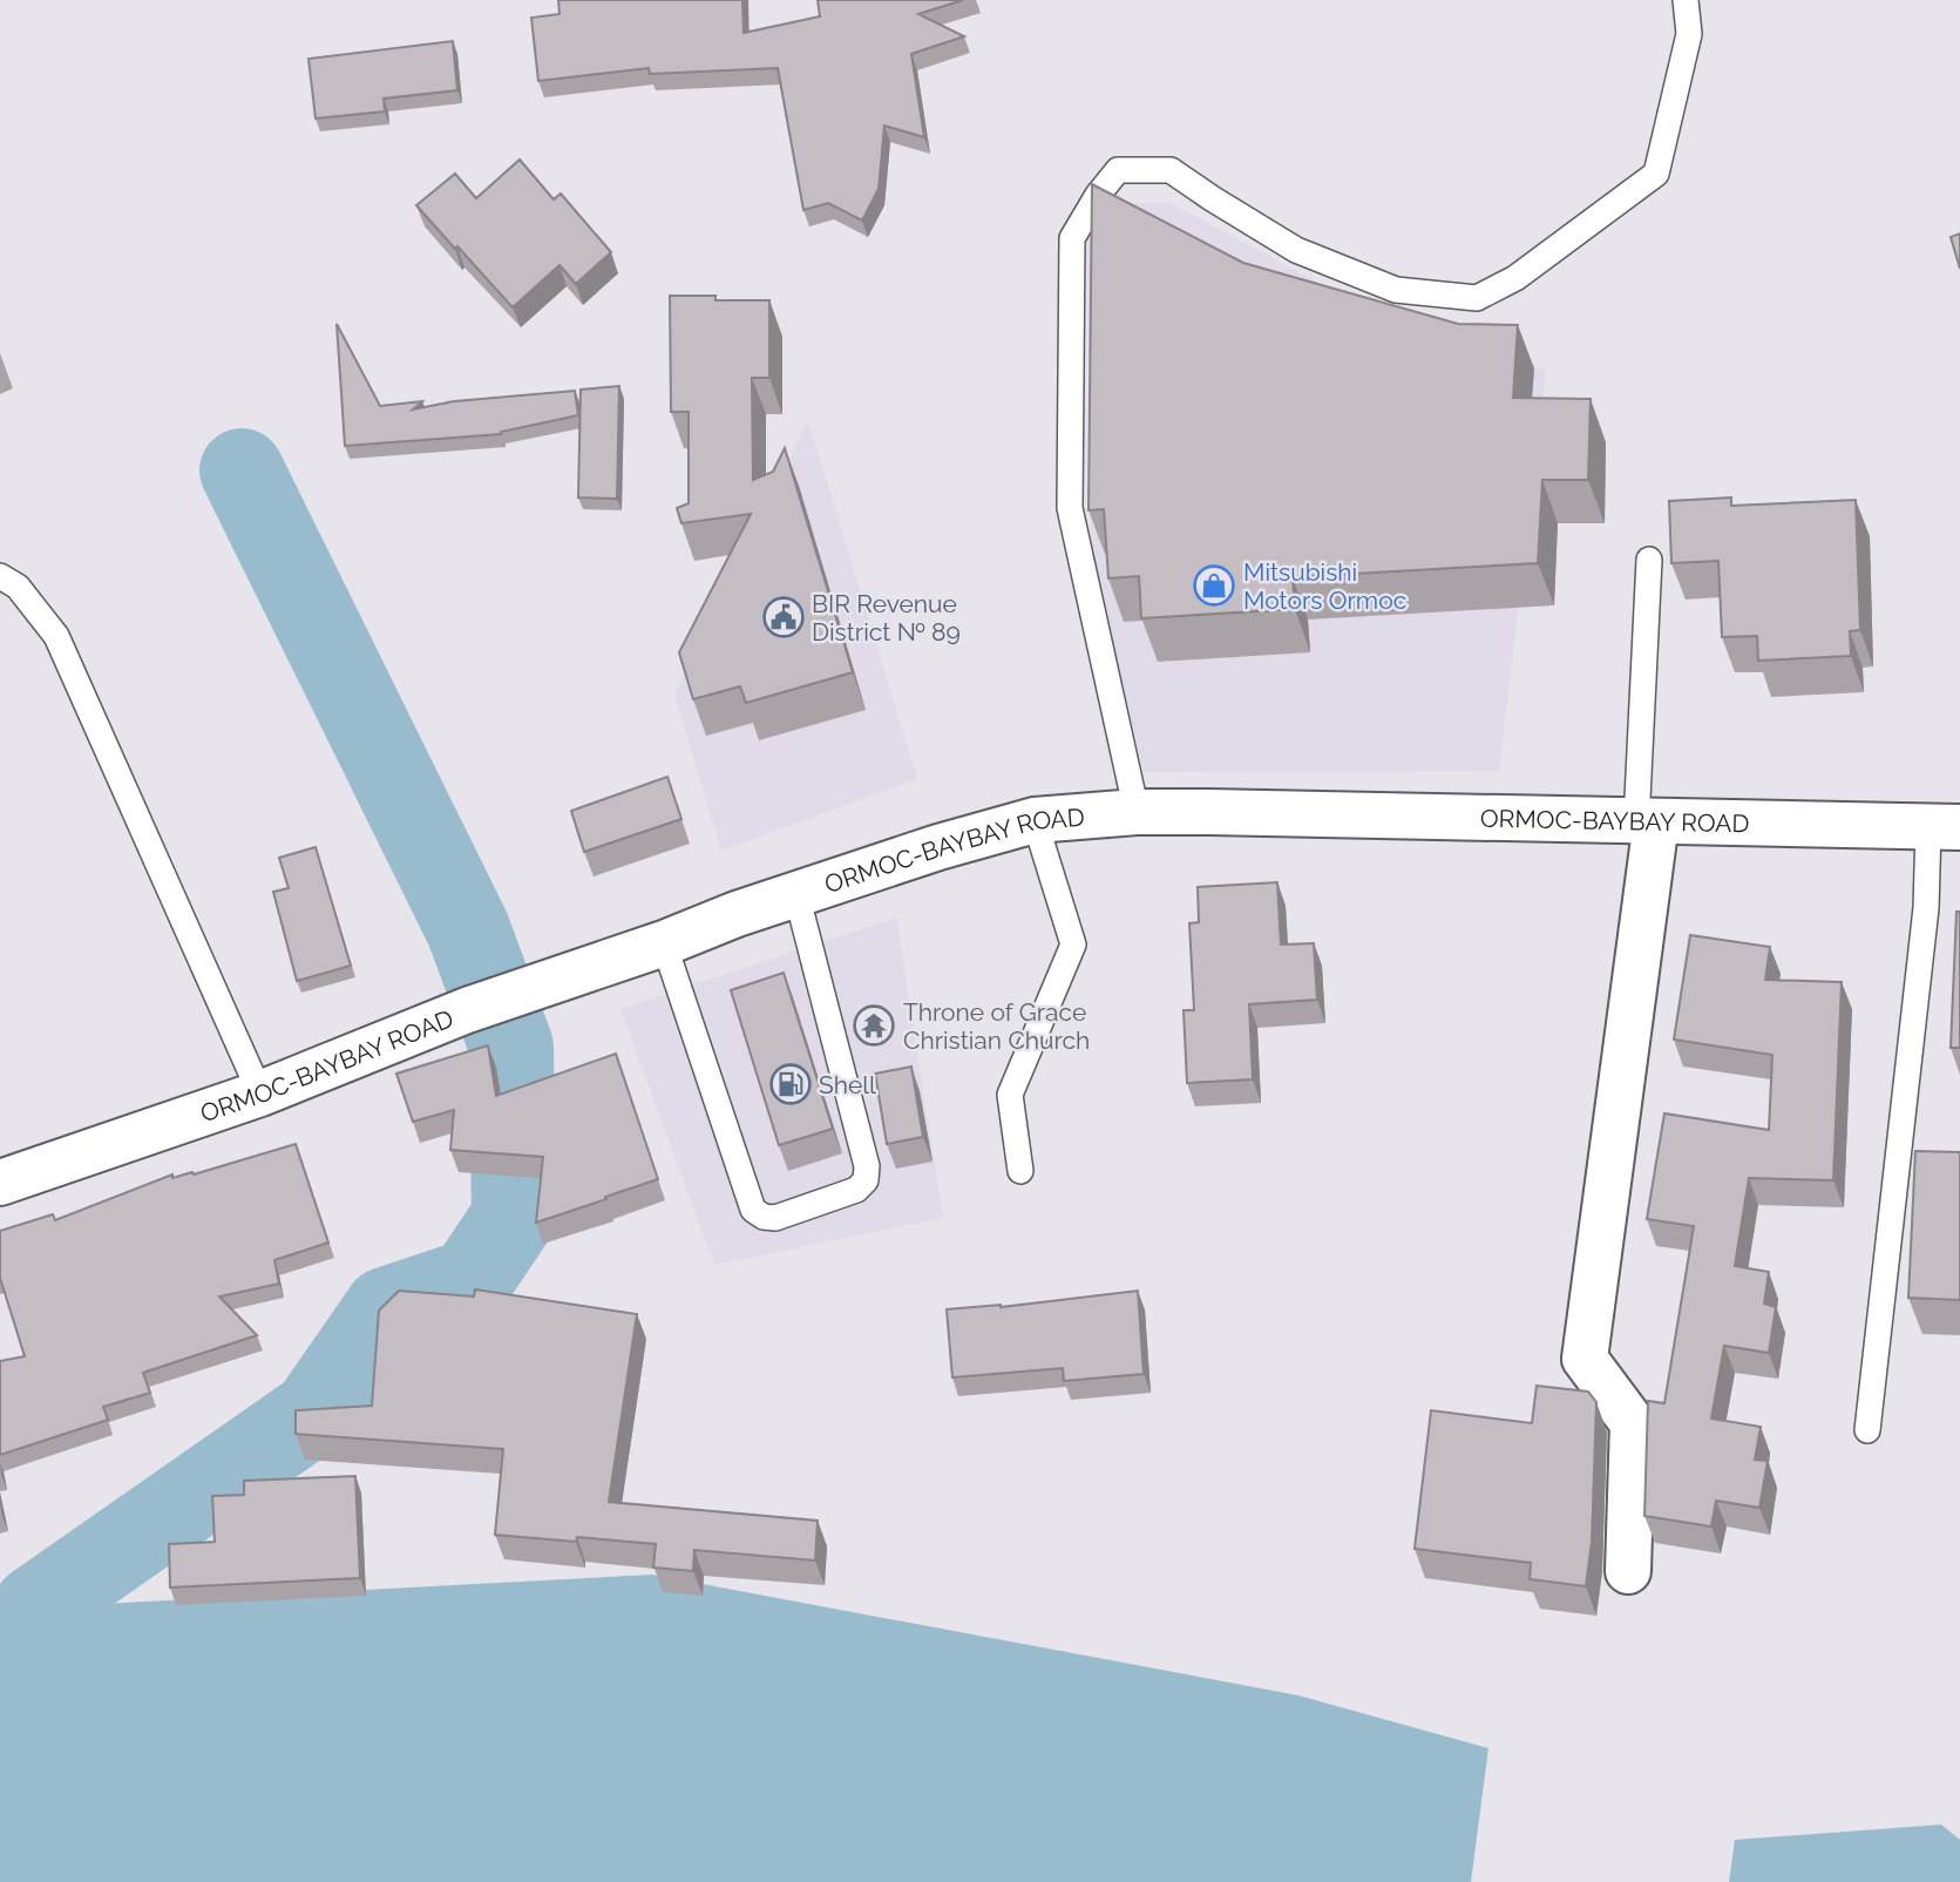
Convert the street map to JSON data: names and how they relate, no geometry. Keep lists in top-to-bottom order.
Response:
{
  "streets": {
    "main road": ["ORMOC-BAYBAY ROAD"]
  },
  "places": {
    "shop": ["Mitsubishi Motors Ormoc"],
    "public building": ["BIR Revenue District № 89"],
    "temple": ["Throne of Grace Christian Church"],
    "fuel station": ["Shell"]
  }
}
